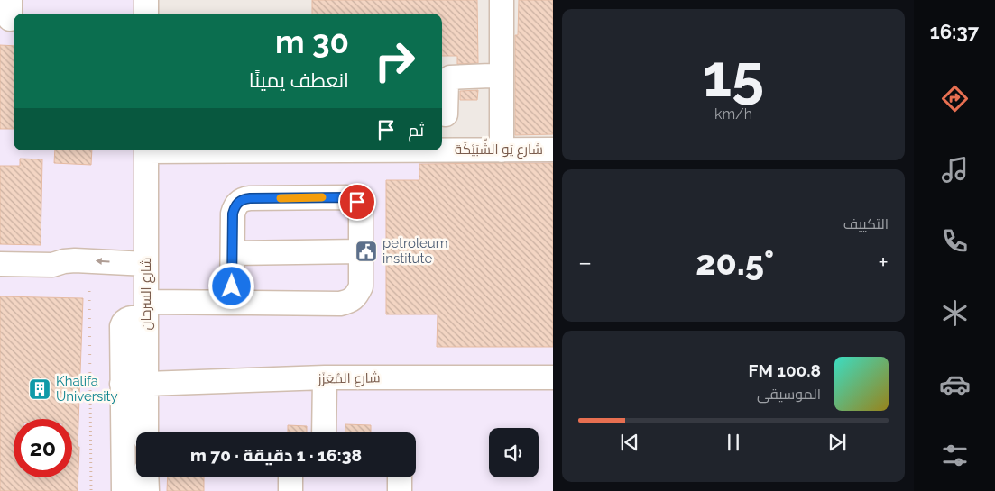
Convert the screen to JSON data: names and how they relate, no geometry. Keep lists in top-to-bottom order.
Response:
{
  "streets": {
    "street": ["شارع يَو الشِّبَيْكَة", "شارع السرحان", "شارع المُعَزَز"]
  },
  "crossings": [
    ["شارع السرحان", "شارع المُعَزَز"]
  ],
  "places": {
    "public building": ["petroleum institute"],
    "building": ["Khalifa University"]
  },
  "page": {
    "tabs": "16:37",
    "tile": [
      ["15", "km/h"],
      "التكييف"
    ],
    "turn": ["30 m", "انعطف يمينًا"],
    "then": "ثم",
    "heat": ["−", "20.5°", "+"],
    "song": ["100.8 FM", "الموسيقى"],
    "limit": "20",
    "trip": "16:38 · 1 دقيقة · 70 m"
  }
}
